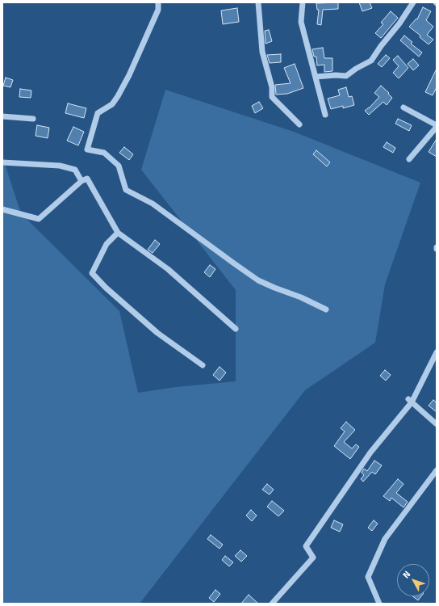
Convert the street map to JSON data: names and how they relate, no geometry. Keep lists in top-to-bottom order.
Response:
{
  "north": "top left"
}
